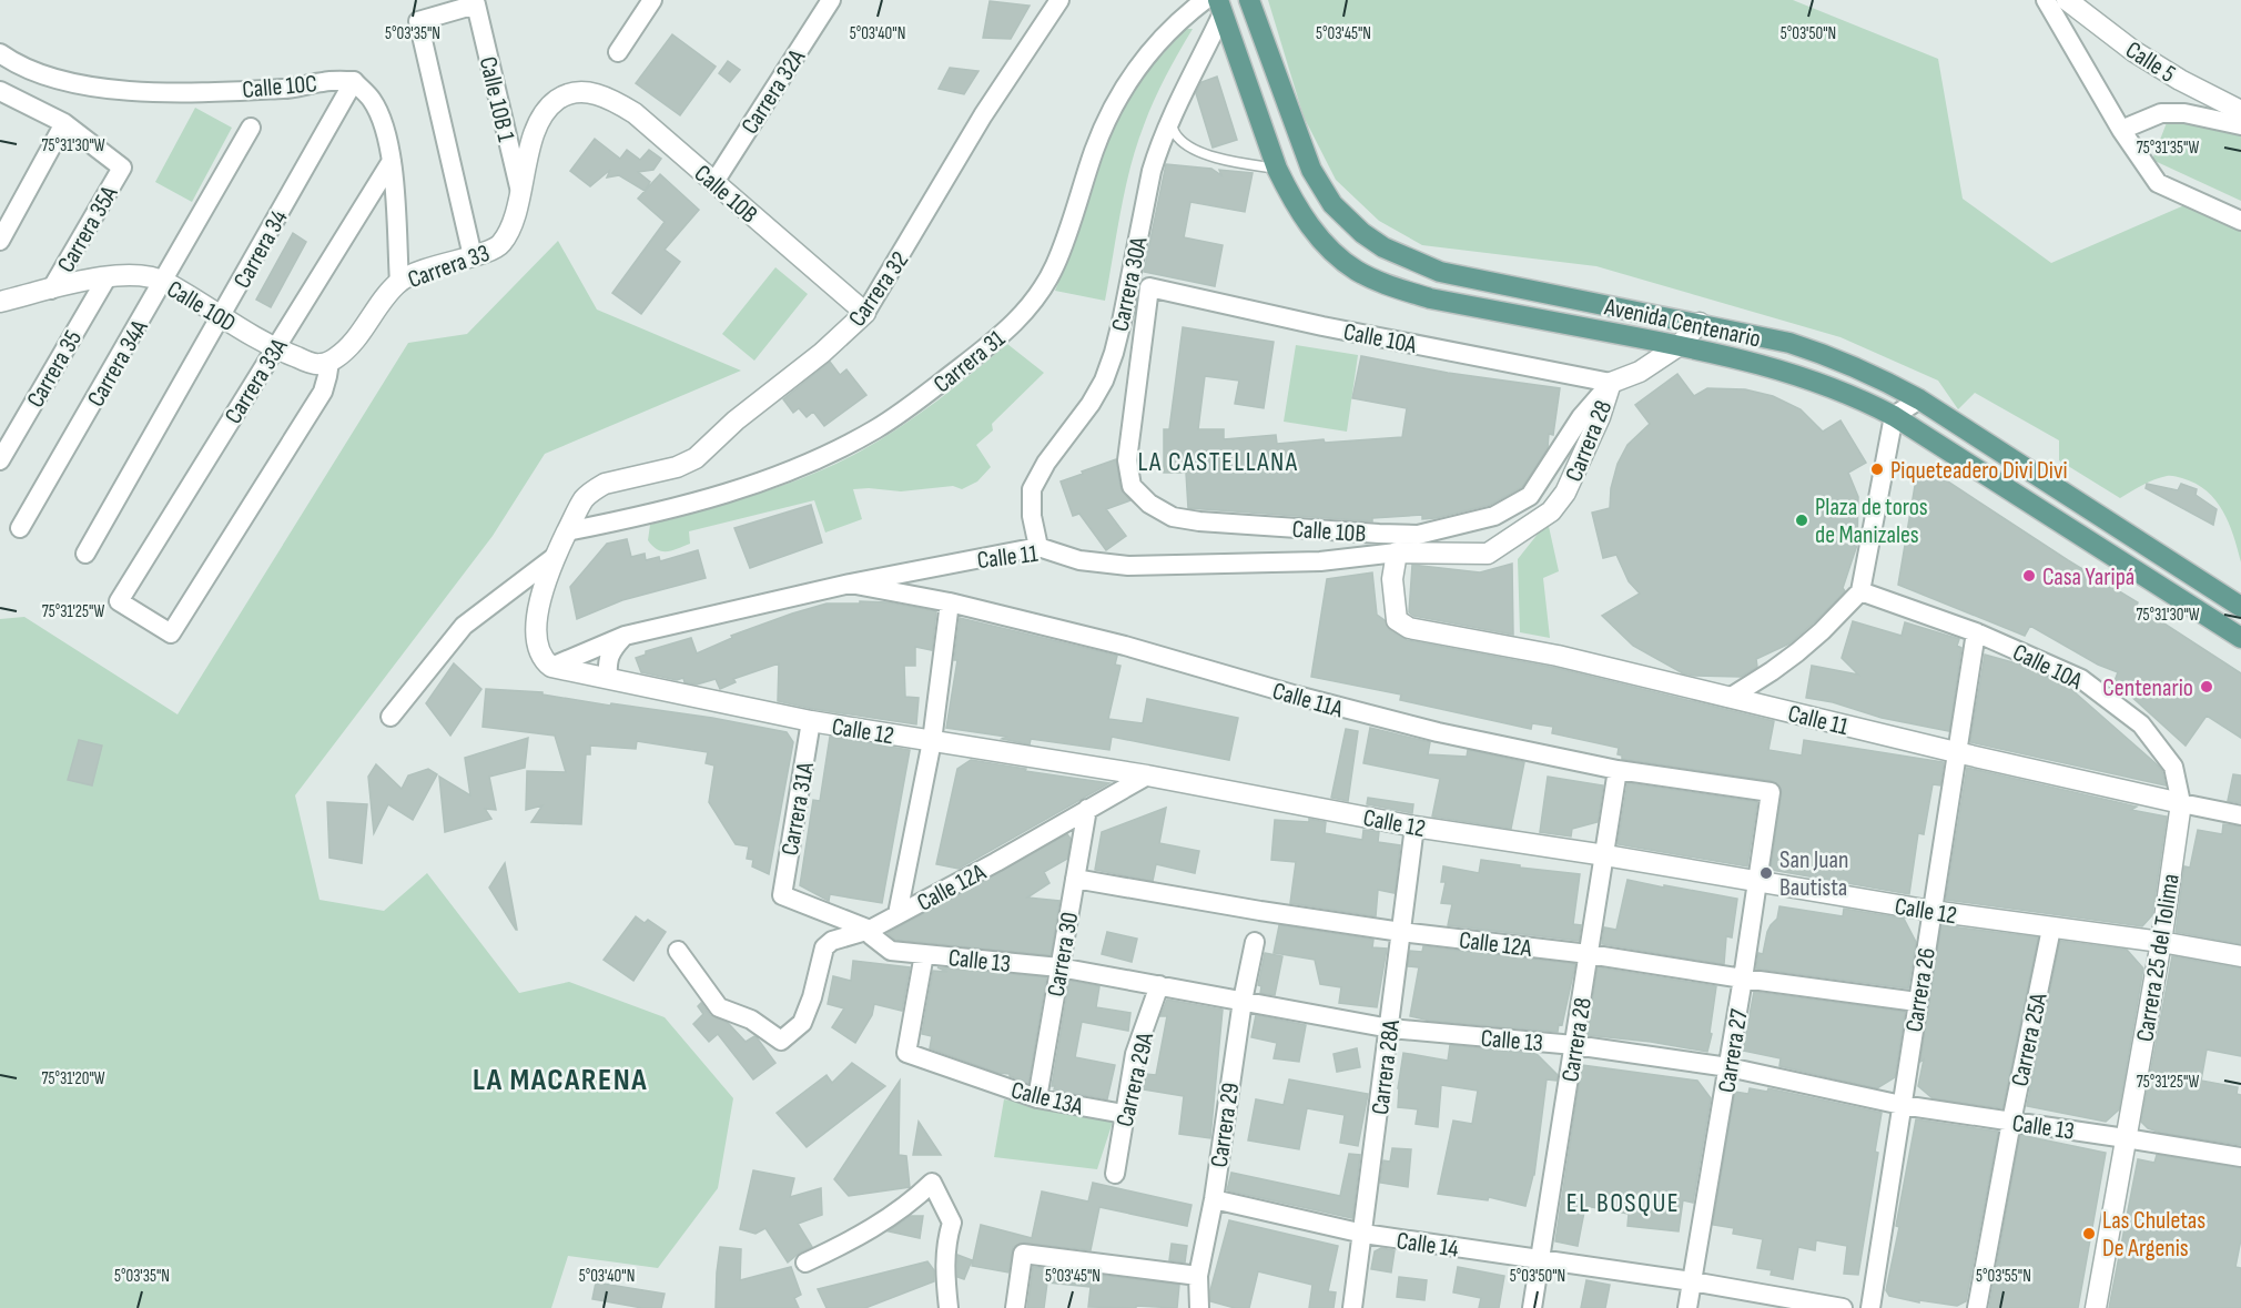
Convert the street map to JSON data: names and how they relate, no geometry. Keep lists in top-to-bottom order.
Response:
{
  "streets": {
    "main road": ["Avenida Centenario"],
    "street": [
      "Calle 5",
      "Calle 10C",
      "Carrera 32A",
      "Calle 10B 1",
      "Calle 10B",
      "Carrera 35A",
      "Carrera 34",
      "Carrera 33",
      "Carrera 30A",
      "Carrera 32",
      "Calle 10D",
      "Calle 10A",
      "Carrera 31",
      "Carrera 34A",
      "Carrera 35",
      "Carrera 33A",
      "Carrera 28",
      "Calle 11",
      "Calle 11A",
      "Calle 12",
      "Carrera 31A",
      "Calle 12A",
      "Carrera 30",
      "Carrera 25 del Tolima",
      "Calle 13",
      "Carrera 26",
      "Carrera 25A",
      "Carrera 27",
      "Carrera 28A",
      "Carrera 29A",
      "Calle 13A",
      "Carrera 29",
      "Calle 14"
    ]
  },
  "crossings": [
    ["Calle 10C", "Carrera 34"],
    ["Calle 10C", "Carrera 33"],
    ["Calle 10C", "Carrera 33A"],
    ["Carrera 32A", "Calle 10B"],
    ["Calle 10B 1", "Carrera 33"],
    ["Calle 10B", "Carrera 33"],
    ["Calle 10B", "Carrera 32"],
    ["Calle 10B", "Calle 10A"],
    ["Calle 10B", "Carrera 28"],
    ["Carrera 35A", "Calle 10D"],
    ["Carrera 34", "Calle 10D"],
    ["Carrera 33", "Calle 10D"],
    ["Carrera 33", "Carrera 33A"],
    ["Carrera 30A", "Avenida Centenario"],
    ["Carrera 30A", "Calle 11"],
    ["Carrera 32", "Carrera 31"],
    ["Calle 10D", "Carrera 34A"],
    ["Calle 10D", "Carrera 35"],
    ["Calle 10D", "Carrera 33A"],
    ["Calle 10A", "Carrera 28"],
    ["Calle 10A", "Calle 11"],
    ["Calle 10A", "Carrera 25 del Tolima"],
    ["Calle 10A", "Carrera 26"],
    ["Carrera 28", "Calle 11"],
    ["Carrera 28", "Calle 11A"],
    ["Carrera 28", "Calle 12"],
    ["Carrera 28", "Calle 12A"],
    ["Carrera 28", "Calle 13"],
    ["Carrera 28", "Calle 14"],
    ["Calle 11", "Calle 11A"],
    ["Calle 11", "Calle 12"],
    ["Calle 11", "Carrera 25 del Tolima"],
    ["Calle 11", "Carrera 26"],
    ["Calle 11A", "Carrera 27"],
    ["Calle 12", "Carrera 31A"],
    ["Calle 12", "Calle 12A"],
    ["Calle 12", "Carrera 25 del Tolima"],
    ["Calle 12", "Carrera 26"],
    ["Calle 12", "Carrera 25A"],
    ["Calle 12", "Carrera 27"],
    ["Calle 12", "Carrera 28A"],
    ["Carrera 31A", "Calle 12A"],
    ["Carrera 31A", "Calle 13"],
    ["Calle 12A", "Carrera 30"],
    ["Calle 12A", "Calle 13"],
    ["Calle 12A", "Carrera 26"],
    ["Calle 12A", "Carrera 27"],
    ["Calle 12A", "Carrera 28A"],
    ["Carrera 30", "Calle 13"],
    ["Carrera 30", "Calle 13A"],
    ["Carrera 25 del Tolima", "Calle 13"],
    ["Calle 13", "Carrera 26"],
    ["Calle 13", "Carrera 25A"],
    ["Calle 13", "Carrera 27"],
    ["Calle 13", "Carrera 28A"],
    ["Calle 13", "Carrera 29A"],
    ["Calle 13", "Calle 13A"],
    ["Calle 13", "Carrera 29"],
    ["Carrera 27", "Calle 14"],
    ["Carrera 28A", "Calle 14"],
    ["Carrera 29A", "Calle 13A"],
    ["Carrera 29", "Calle 14"]
  ],
  "districts": ["LA CASTELLANA", "LA MACARENA", "EL BOSQUE"],
  "places": [
    "Piqueteadero Divi Divi",
    "Plaza de toros de Manizales",
    "Casa Yaripá",
    "Centenario",
    "San Juan Bautista",
    "Las Chuletas De Argenis"
  ],
  "coordinates": [
    "5°03'35\"N",
    "5°03'40\"N",
    "5°03'45\"N",
    "5°03'50\"N",
    "75°31'30\"W",
    "75°31'35\"W",
    "75°31'25\"W",
    "75°31'20\"W",
    "5°03'55\"N"
  ]
}
